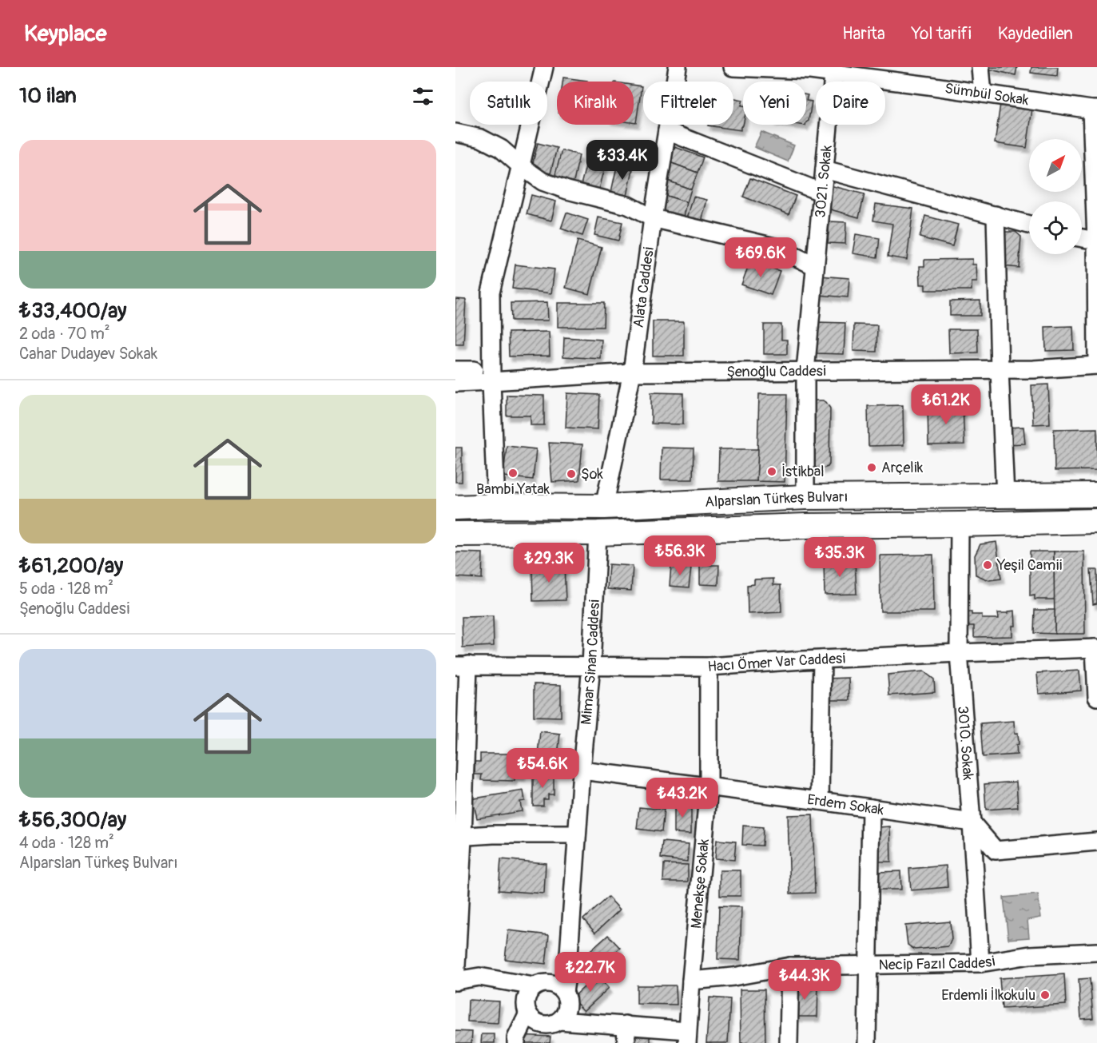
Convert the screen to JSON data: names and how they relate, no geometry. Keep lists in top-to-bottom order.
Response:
{
  "streets": {
    "highway": ["Alparslan Türkeş Bulvarı"],
    "street": [
      "Sümbül Sokak",
      "3021. Sokak",
      "Alata Caddesi",
      "Şenoğlu Caddesi",
      "Mimar Sinan Caddesi",
      "Hacı Ömer Var Caddesi",
      "3010. Sokak",
      "Erdem Sokak",
      "Menekşe Sokak",
      "Necip Fazıl Caddesi"
    ]
  },
  "crossings": [
    ["Sümbül Sokak", "3021. Sokak"],
    ["3021. Sokak", "Şenoğlu Caddesi"],
    ["3021. Sokak", "Alparslan Türkeş Bulvarı"],
    ["Alata Caddesi", "Şenoğlu Caddesi"],
    ["Alata Caddesi", "Alparslan Türkeş Bulvarı"],
    ["Alparslan Türkeş Bulvarı", "Mimar Sinan Caddesi"],
    ["Alparslan Türkeş Bulvarı", "3010. Sokak"],
    ["Mimar Sinan Caddesi", "Hacı Ömer Var Caddesi"],
    ["Mimar Sinan Caddesi", "Erdem Sokak"],
    ["Hacı Ömer Var Caddesi", "3010. Sokak"],
    ["Hacı Ömer Var Caddesi", "Menekşe Sokak"],
    ["3010. Sokak", "Erdem Sokak"],
    ["3010. Sokak", "Necip Fazıl Caddesi"],
    ["Erdem Sokak", "Menekşe Sokak"],
    ["Menekşe Sokak", "Necip Fazıl Caddesi"]
  ],
  "places": [
    "Arçelik",
    "İstikbal",
    "Bambi Yatak",
    "Şok",
    "Yeşil Camii",
    "Erdemli İlkokulu"
  ],
  "north": "top right",
  "page": {
    "header": "Keyplace",
    "nav": ["Harita", "Yol tarifi", "Kaydedilen"],
    "heading": "10 ilan",
    "chip": [
      "Satılık",
      "Kiralık",
      "Filtreler",
      "Yeni",
      "Daire"
    ],
    "list": [
      {
        "name": "₺33,400/ay",
        "note": "2 oda · 70 m² · Cahar Dudayev Sokak"
      },
      {
        "name": "₺61,200/ay",
        "note": "5 oda · 128 m² · Şenoğlu Caddesi"
      },
      {
        "name": "₺56,300/ay",
        "note": "4 oda · 128 m² · Alparslan Türkeş Bulvarı"
      }
    ],
    "price": [
      "₺33.4K",
      "₺69.6K",
      "₺61.2K",
      "₺56.3K",
      "₺35.3K",
      "₺29.3K",
      "₺54.6K",
      "₺43.2K",
      "₺22.7K",
      "₺44.3K"
    ]
  }
}
